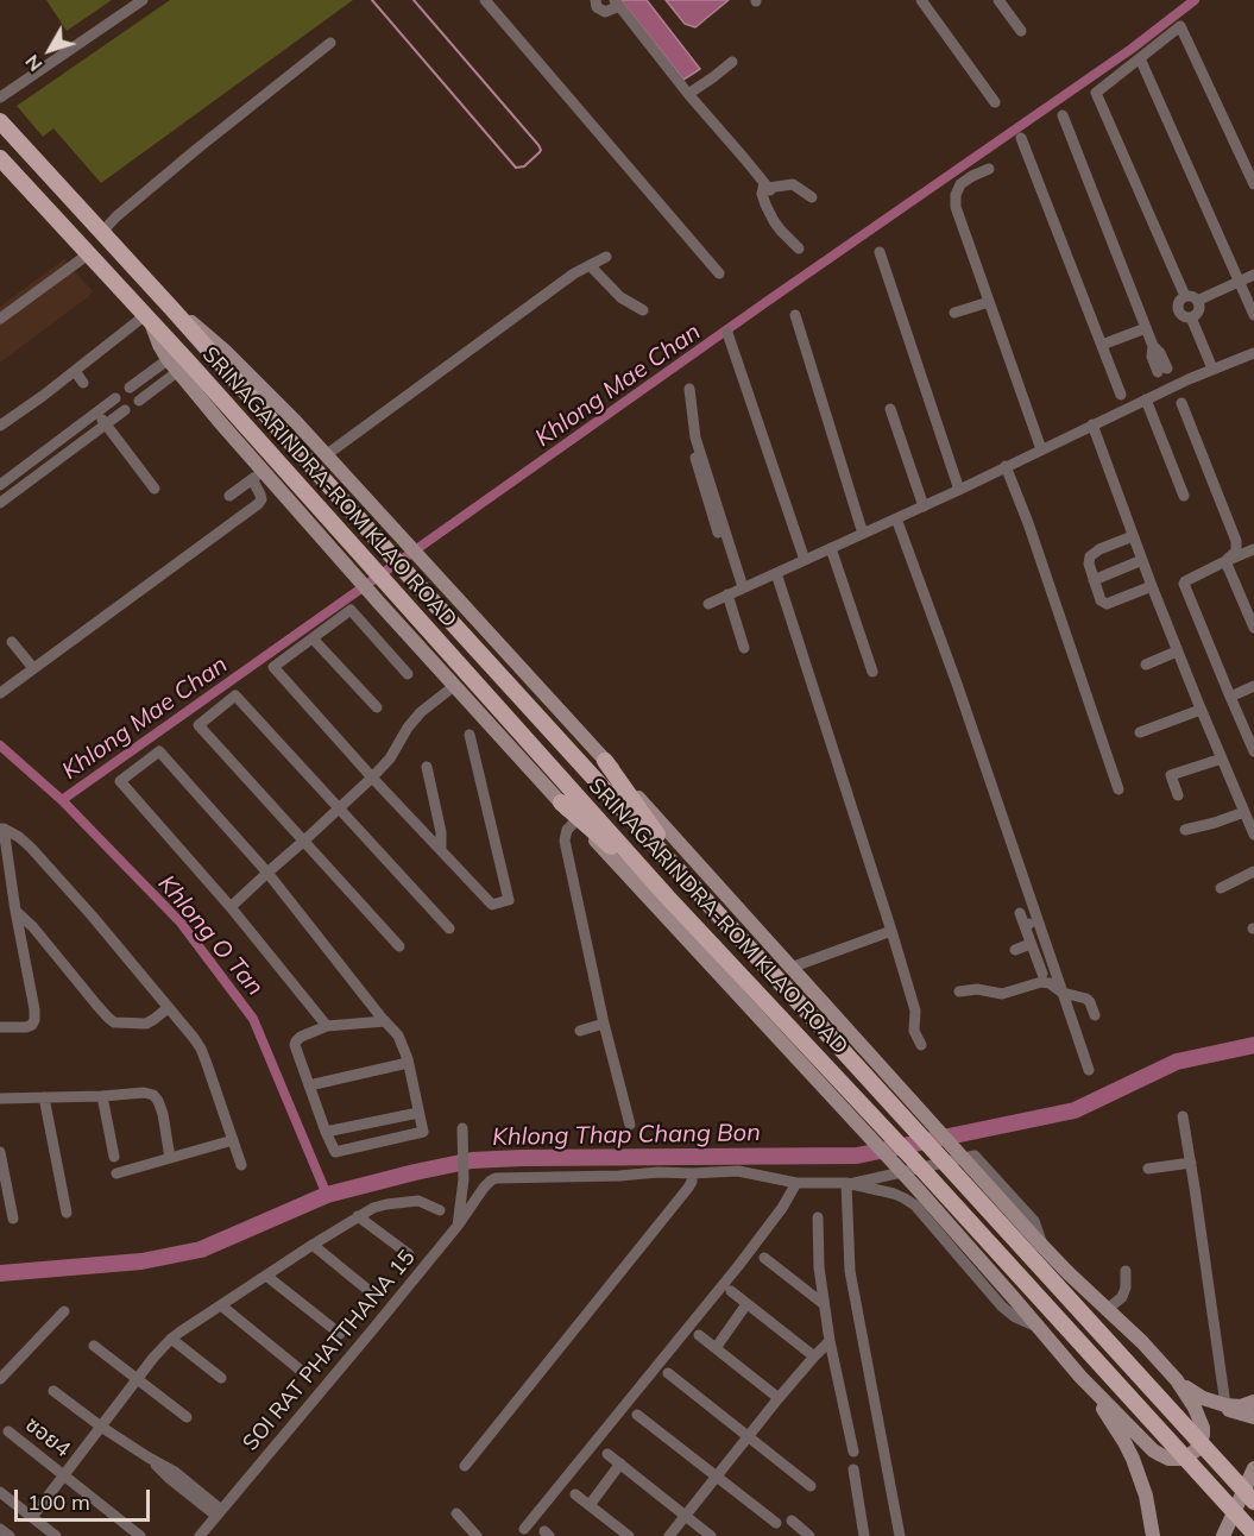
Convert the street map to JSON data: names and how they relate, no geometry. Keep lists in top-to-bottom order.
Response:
{
  "streets": {
    "main road": ["SRINAGARINDRA-ROM KLAO ROAD"],
    "street": ["SOI RAT PHATTHANA 15", "ซอย4"]
  },
  "water": ["Khlong Mae Chan", "Khlong O Tan", "Khlong Thap Chang Bon"],
  "scale_bar": "100 m",
  "north": "bottom left"
}
